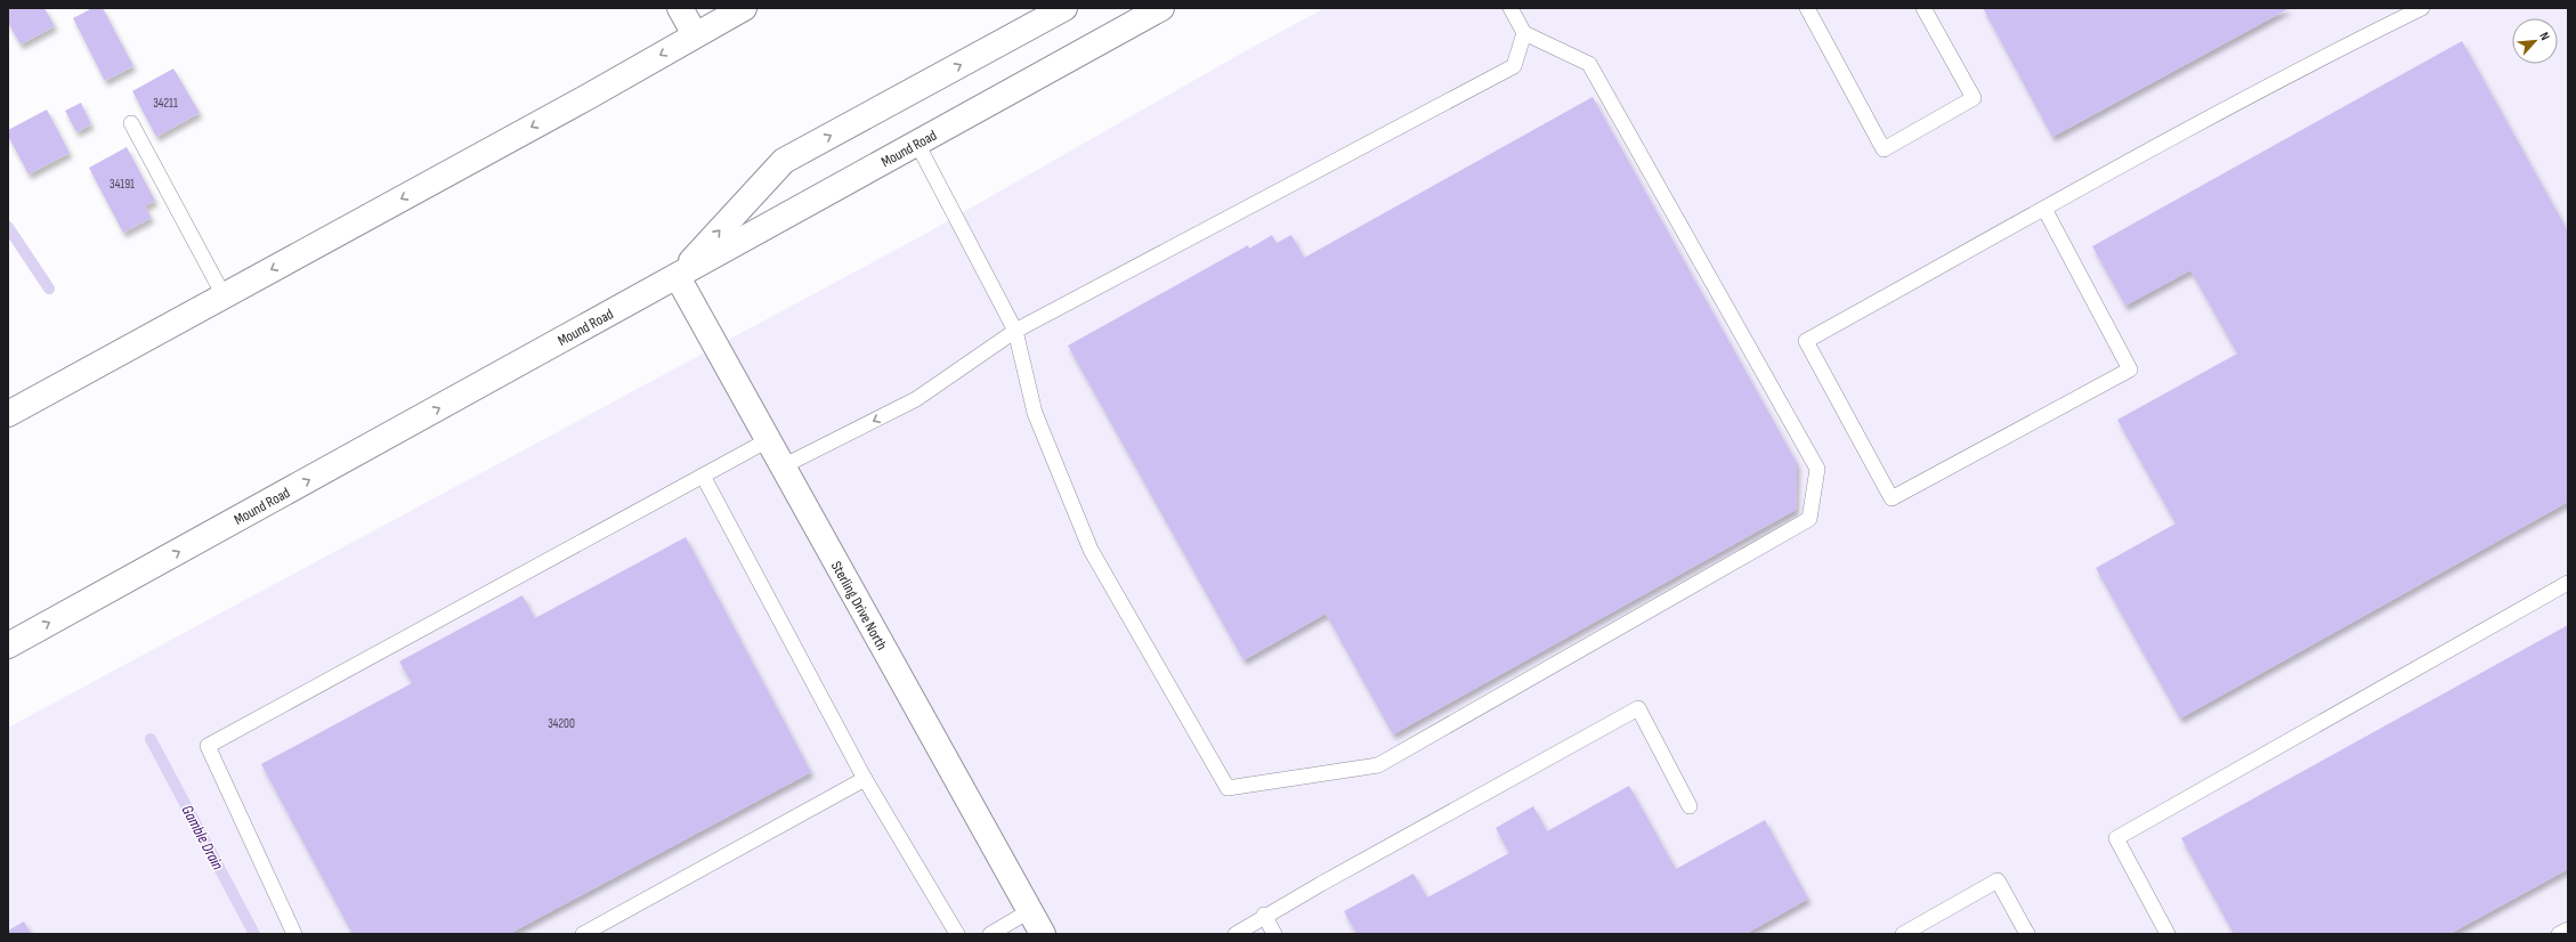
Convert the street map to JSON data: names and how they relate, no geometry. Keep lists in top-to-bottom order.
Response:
{
  "streets": {
    "main road": ["Mound Road", "Sterling Drive North"]
  },
  "crossings": [
    ["Mound Road", "Sterling Drive North"]
  ],
  "water": ["Gamble Drain"],
  "house_numbers": ["34211", "34191", "34200"],
  "north": "top right"
}
